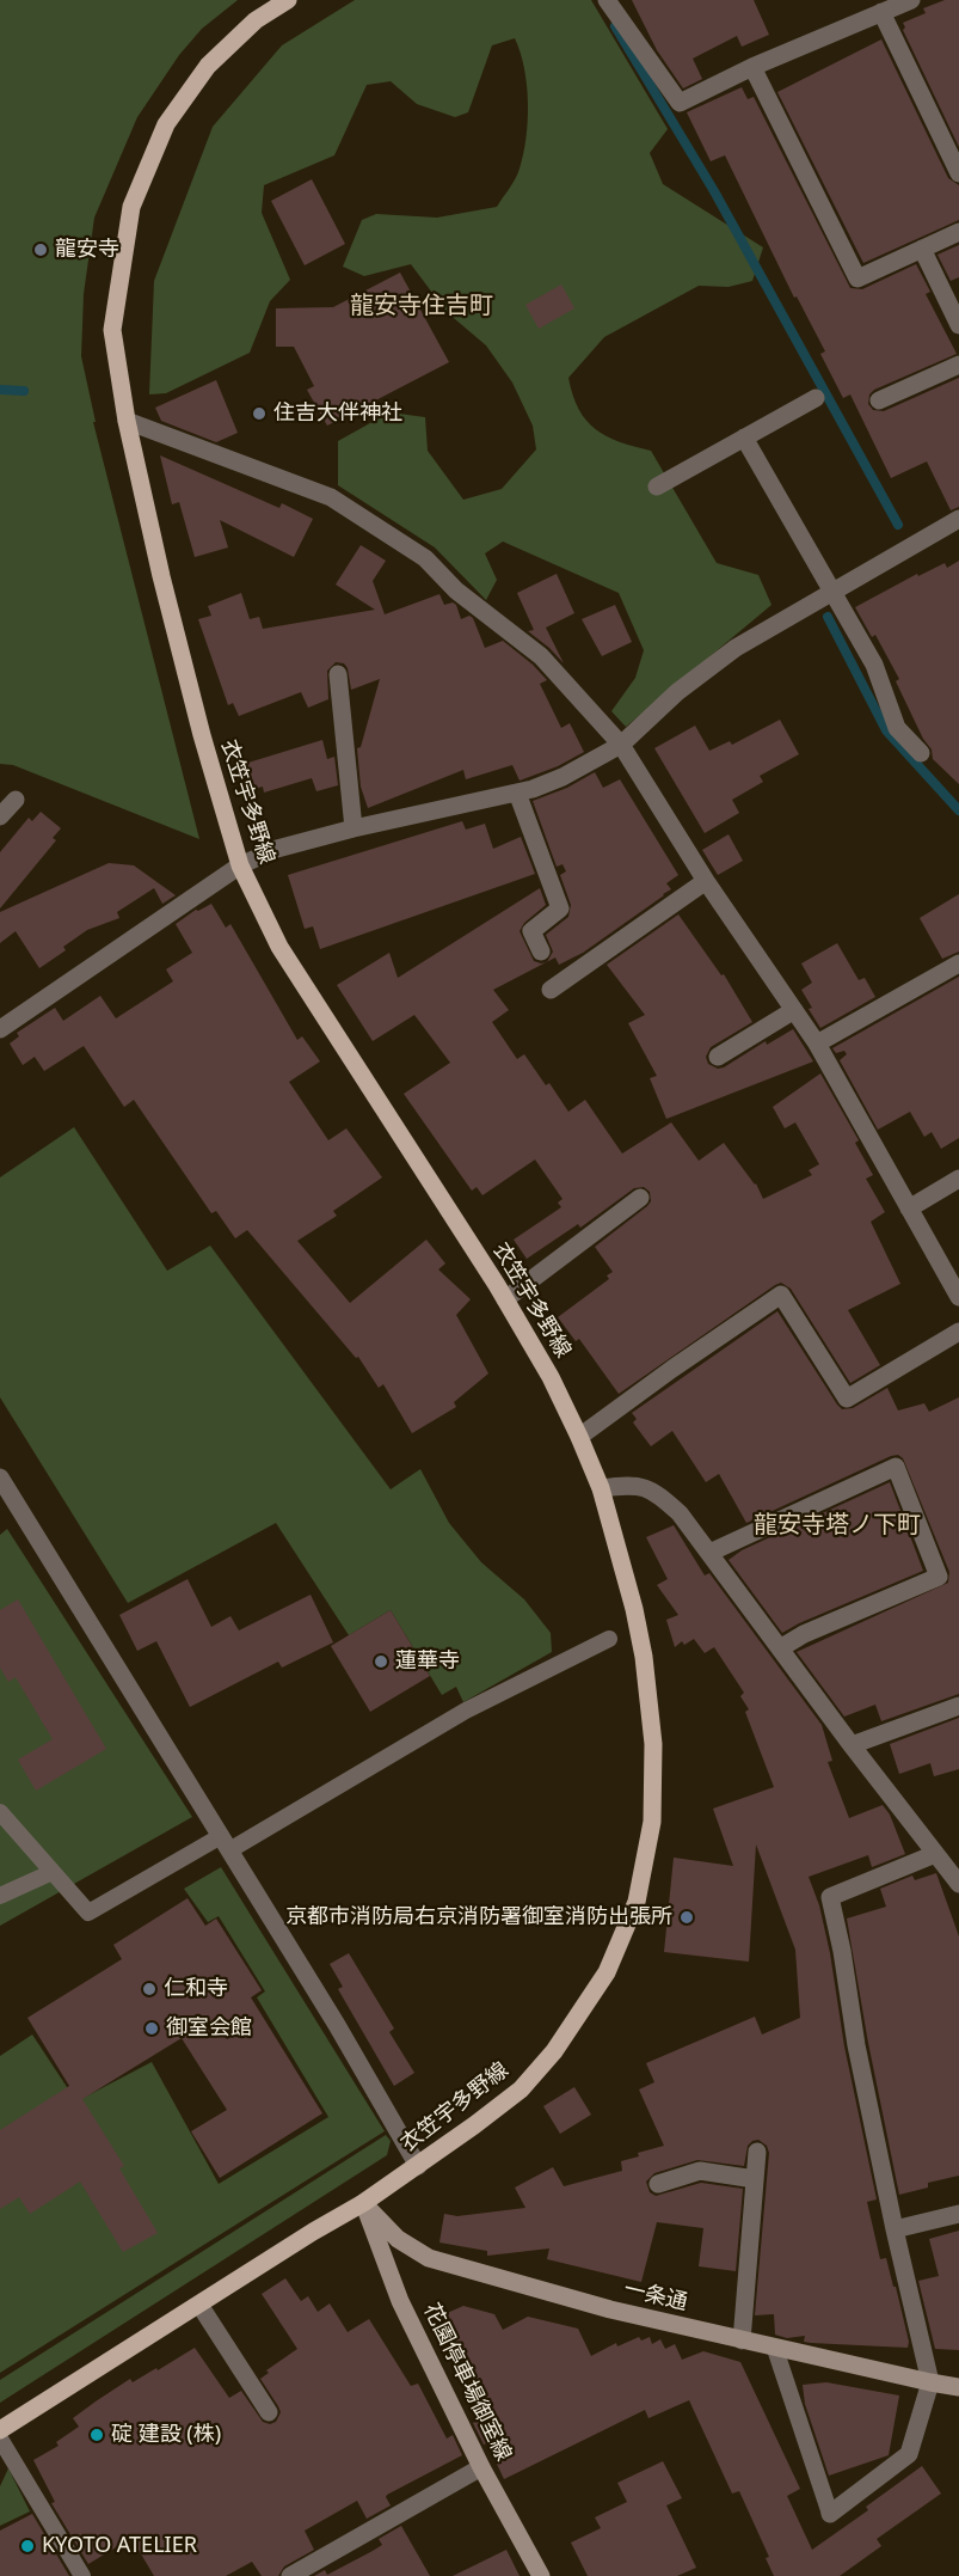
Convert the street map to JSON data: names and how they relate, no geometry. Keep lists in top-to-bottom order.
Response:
{
  "streets": {
    "main road": ["衣笠宇多野線", "一条通", "花園停車場御室線"]
  },
  "crossings": [
    ["衣笠宇多野線", "一条通"],
    ["衣笠宇多野線", "花園停車場御室線"],
    ["一条通", "花園停車場御室線"]
  ],
  "districts": ["龍安寺住吉町", "龍安寺塔ノ下町"],
  "places": [
    "龍安寺",
    "住吉大伴神社",
    "蓮華寺",
    "京都市消防局右京消防署御室消防出張所",
    "仁和寺",
    "御室会館",
    "碇 建設 (株)",
    "KYOTO ATELIER"
  ]
}
